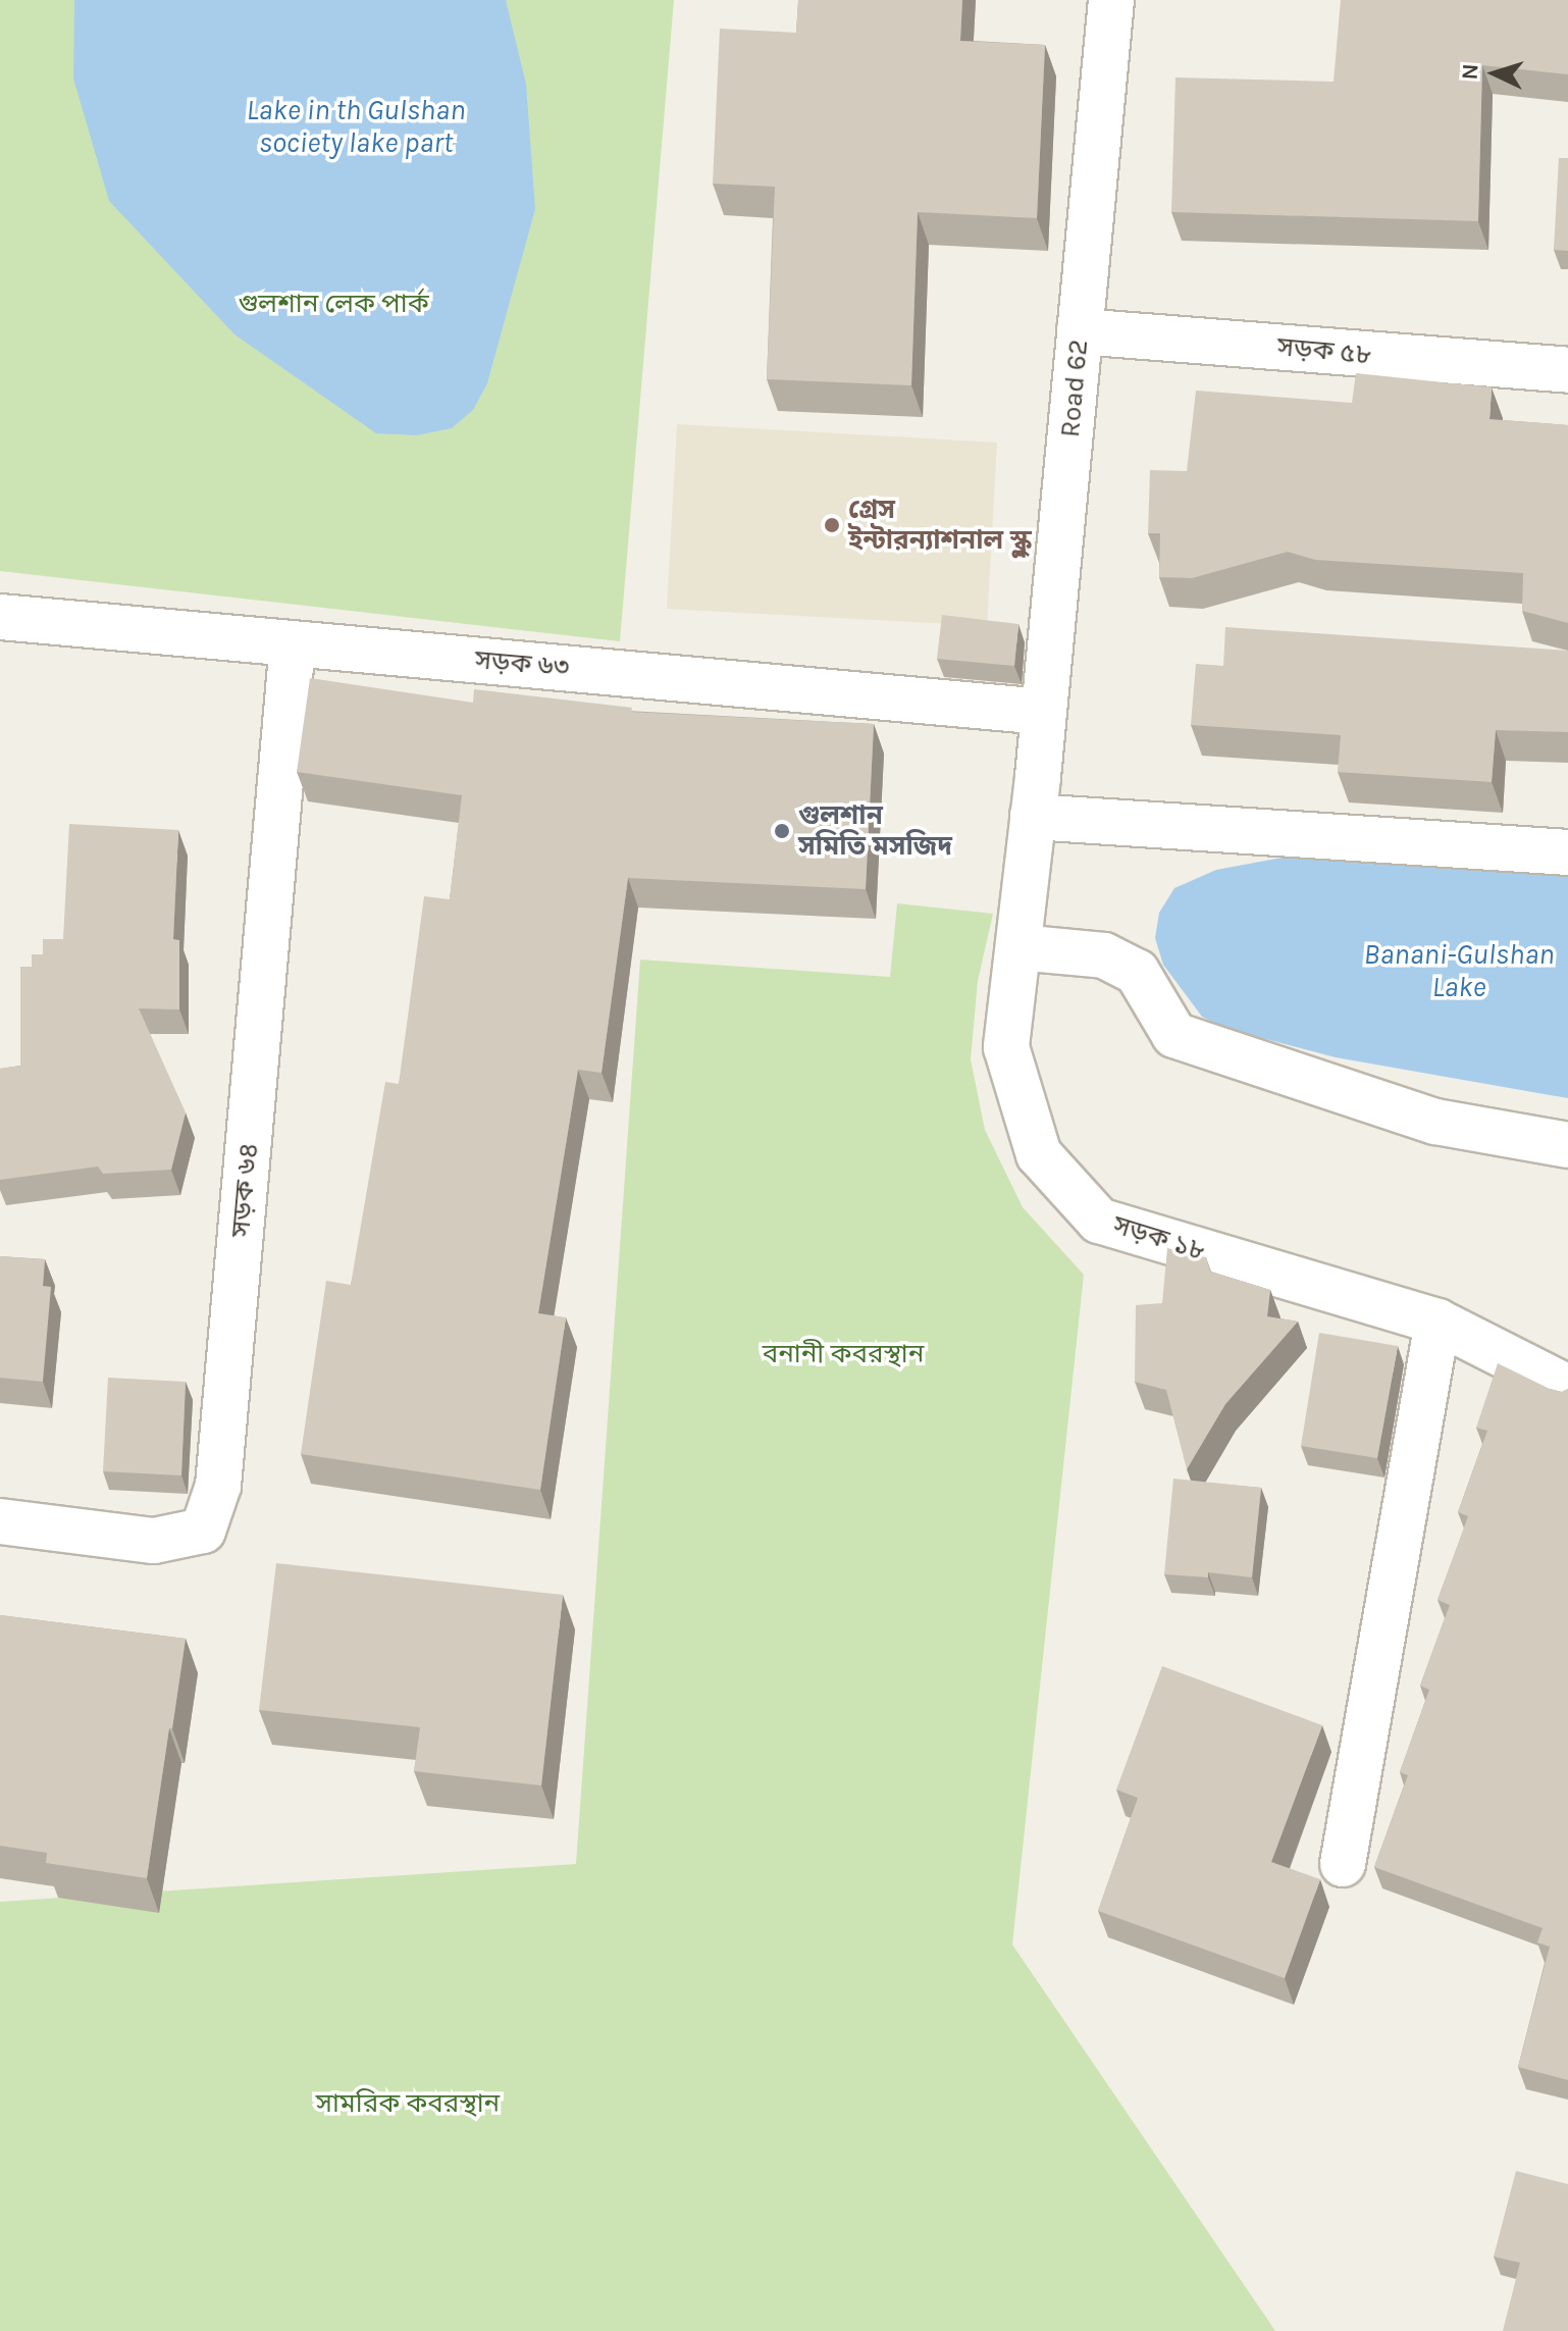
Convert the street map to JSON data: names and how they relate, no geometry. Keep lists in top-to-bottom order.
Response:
{
  "streets": {
    "street": [
      "সড়ক ৫৮",
      "Road 62",
      "সড়ক ৬৩",
      "সড়ক ৬৪",
      "সড়ক ১৮"
    ]
  },
  "crossings": [
    ["সড়ক ৫৮", "Road 62"],
    ["Road 62", "সড়ক ৬৩"],
    ["Road 62", "সড়ক ১৮"],
    ["সড়ক ৬৩", "সড়ক ৬৪"]
  ],
  "water": ["Lake in th Gulshan society lake part", "Banani-Gulshan Lake"],
  "parks": ["গুলশান লেক পার্ক", "বনানী কবরস্থান", "সামরিক কবরস্থান"],
  "places": ["গ্রেস ইন্টারন্যাশনাল স্কুল", "গুলশান সমিতি মসজিদ"],
  "north": "left"
}
